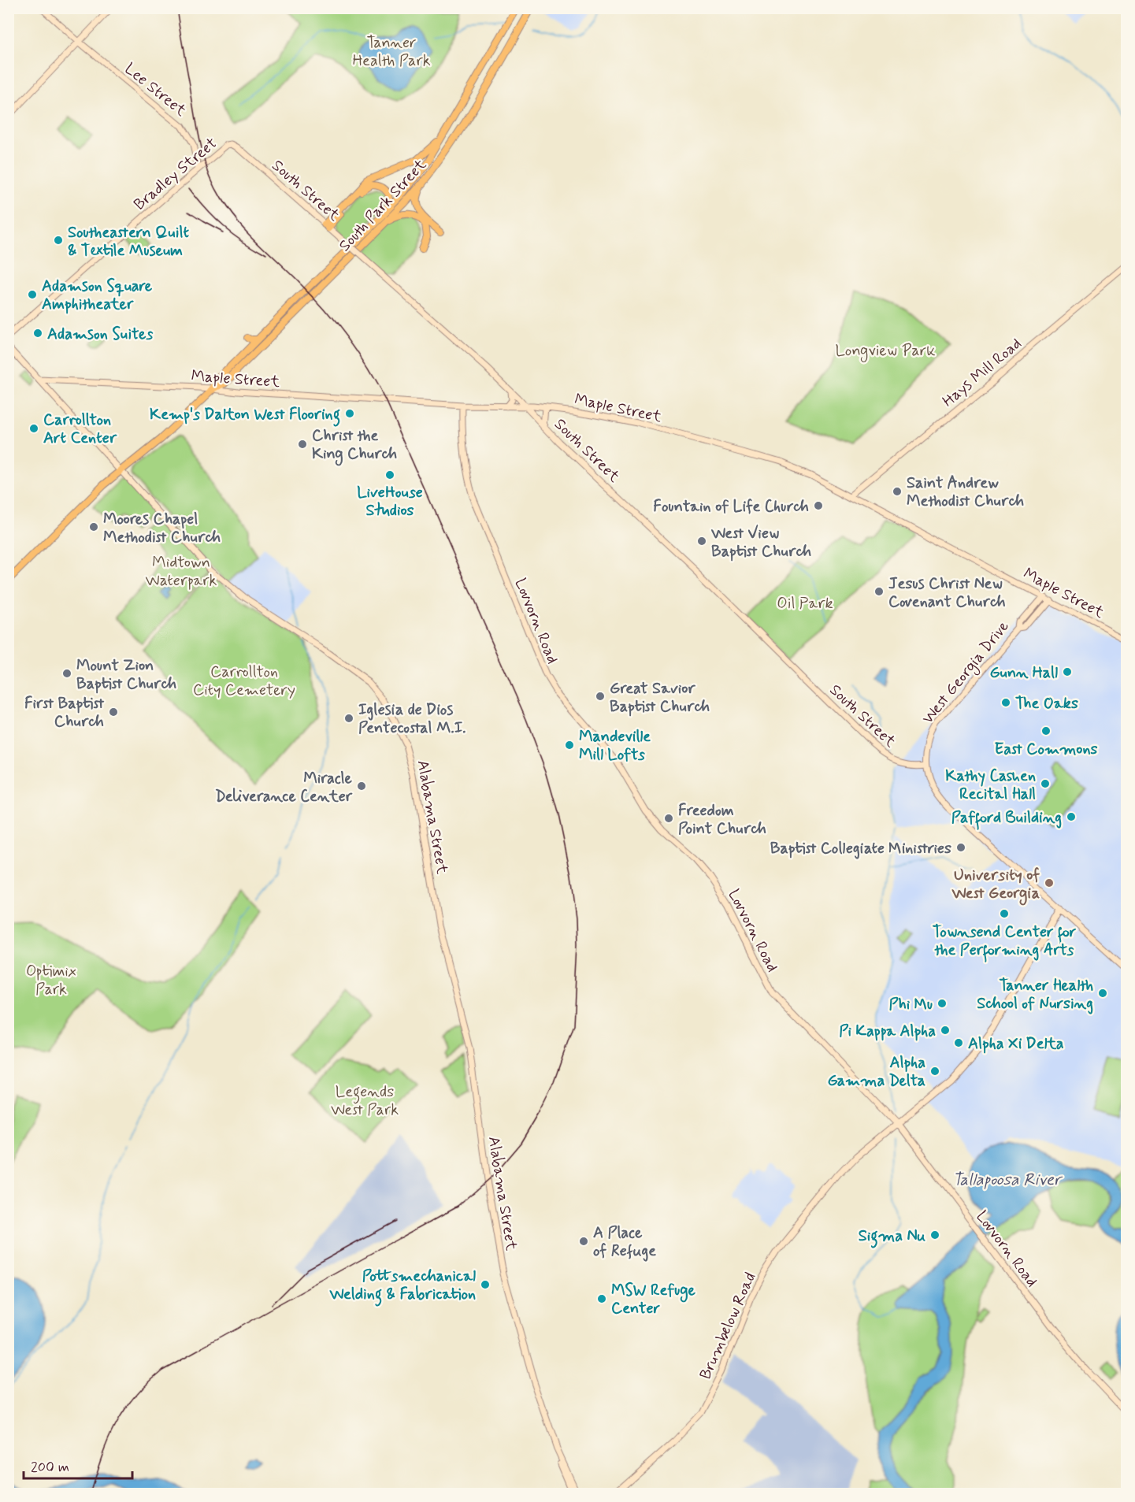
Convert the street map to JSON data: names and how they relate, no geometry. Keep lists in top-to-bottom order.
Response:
{
  "streets": {
    "main road": ["South Park Street"],
    "street": [
      "Lee Street",
      "Bradley Street",
      "South Street",
      "Hays Mill Road",
      "Maple Street",
      "Lovvorn Road",
      "West Georgia Drive",
      "Alabama Street",
      "Brumbelow Road"
    ]
  },
  "crossings": [
    ["Lee Street", "Bradley Street"],
    ["Bradley Street", "South Street"],
    ["South Street", "Maple Street"],
    ["South Street", "West Georgia Drive"],
    ["South Park Street", "Maple Street"],
    ["South Park Street", "Alabama Street"],
    ["Hays Mill Road", "Maple Street"],
    ["Maple Street", "Lovvorn Road"],
    ["Maple Street", "West Georgia Drive"],
    ["Maple Street", "Alabama Street"],
    ["Lovvorn Road", "Brumbelow Road"],
    ["West Georgia Drive", "Brumbelow Road"]
  ],
  "water": ["Tallapoosa River"],
  "parks": [
    "Tanner Health Park",
    "Longview Park",
    "Midtown Waterpark",
    "Oil Park",
    "Carrollton City Cemetery",
    "Optimix Park",
    "Legends West Park"
  ],
  "places": [
    "Southeastern Quilt & Textile Museum",
    "Adamson Square Amphitheater",
    "Adamson Suites",
    "Kemp's Dalton West Flooring",
    "Carrollton Art Center",
    "Christ the King Church",
    "LiveHouse Studios",
    "Saint Andrew Methodist Church",
    "Fountain of Life Church",
    "Moores Chapel Methodist Church",
    "West View Baptist Church",
    "Jesus Christ New Covenant Church",
    "Gunn Hall",
    "Mount Zion Baptist Church",
    "Great Savior Baptist Church",
    "The Oaks",
    "First Baptist Church",
    "Iglesia de Dios Pentecostal M.I.",
    "East Commons",
    "Mandeville Mill Lofts",
    "Kathy Cashen Recital Hall",
    "Miracle Deliverance Center",
    "Pafford Building",
    "Freedom Point Church",
    "Baptist Collegiate Ministries",
    "University of West Georgia",
    "Townsend Center for the Performing Arts",
    "Tanner Health School of Nursing",
    "Phi Mu",
    "Pi Kappa Alpha",
    "Alpha Xi Delta",
    "Alpha Gamma Delta",
    "Sigma Nu",
    "A Place of Refuge",
    "Pottsmechanical Welding & Fabrication",
    "MSW Refuge Center"
  ],
  "scale_bar": "200 m"
}
